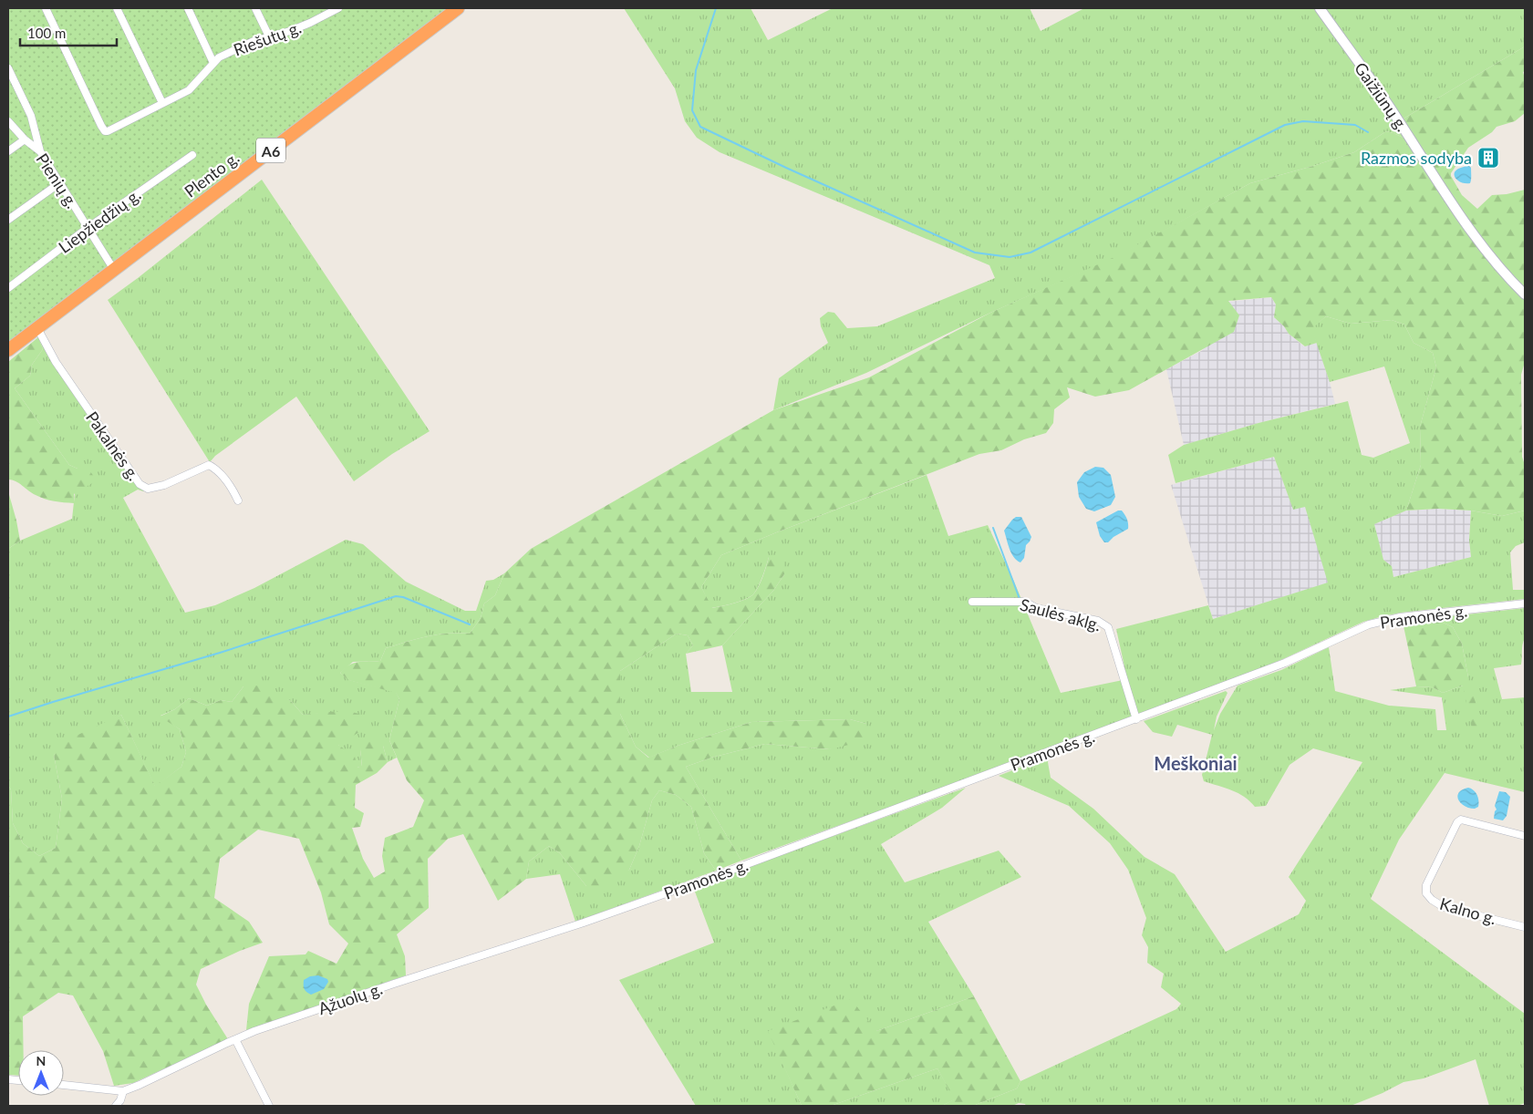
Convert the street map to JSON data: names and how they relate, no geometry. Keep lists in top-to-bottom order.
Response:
{
  "streets": {
    "highway": ["A6", "Plento g."],
    "main road": ["Gaižiūnų g."],
    "street": [
      "Riešutų g.",
      "Pienių g.",
      "Liepžiedžių g.",
      "Pakalnės g.",
      "Saulės aklg.",
      "Pramonės g.",
      "Kalno g.",
      "Ąžuolų g."
    ]
  },
  "crossings": [
    ["Plento g.", "Pienių g."],
    ["Plento g.", "Pakalnės g."],
    ["Pienių g.", "Liepžiedžių g."],
    ["Saulės aklg.", "Pramonės g."],
    ["Pramonės g.", "Ąžuolų g."]
  ],
  "districts": ["Meškoniai"],
  "places": {
    "building": ["Razmos sodyba"]
  },
  "scale_bar": "100 m",
  "north": "top"
}
